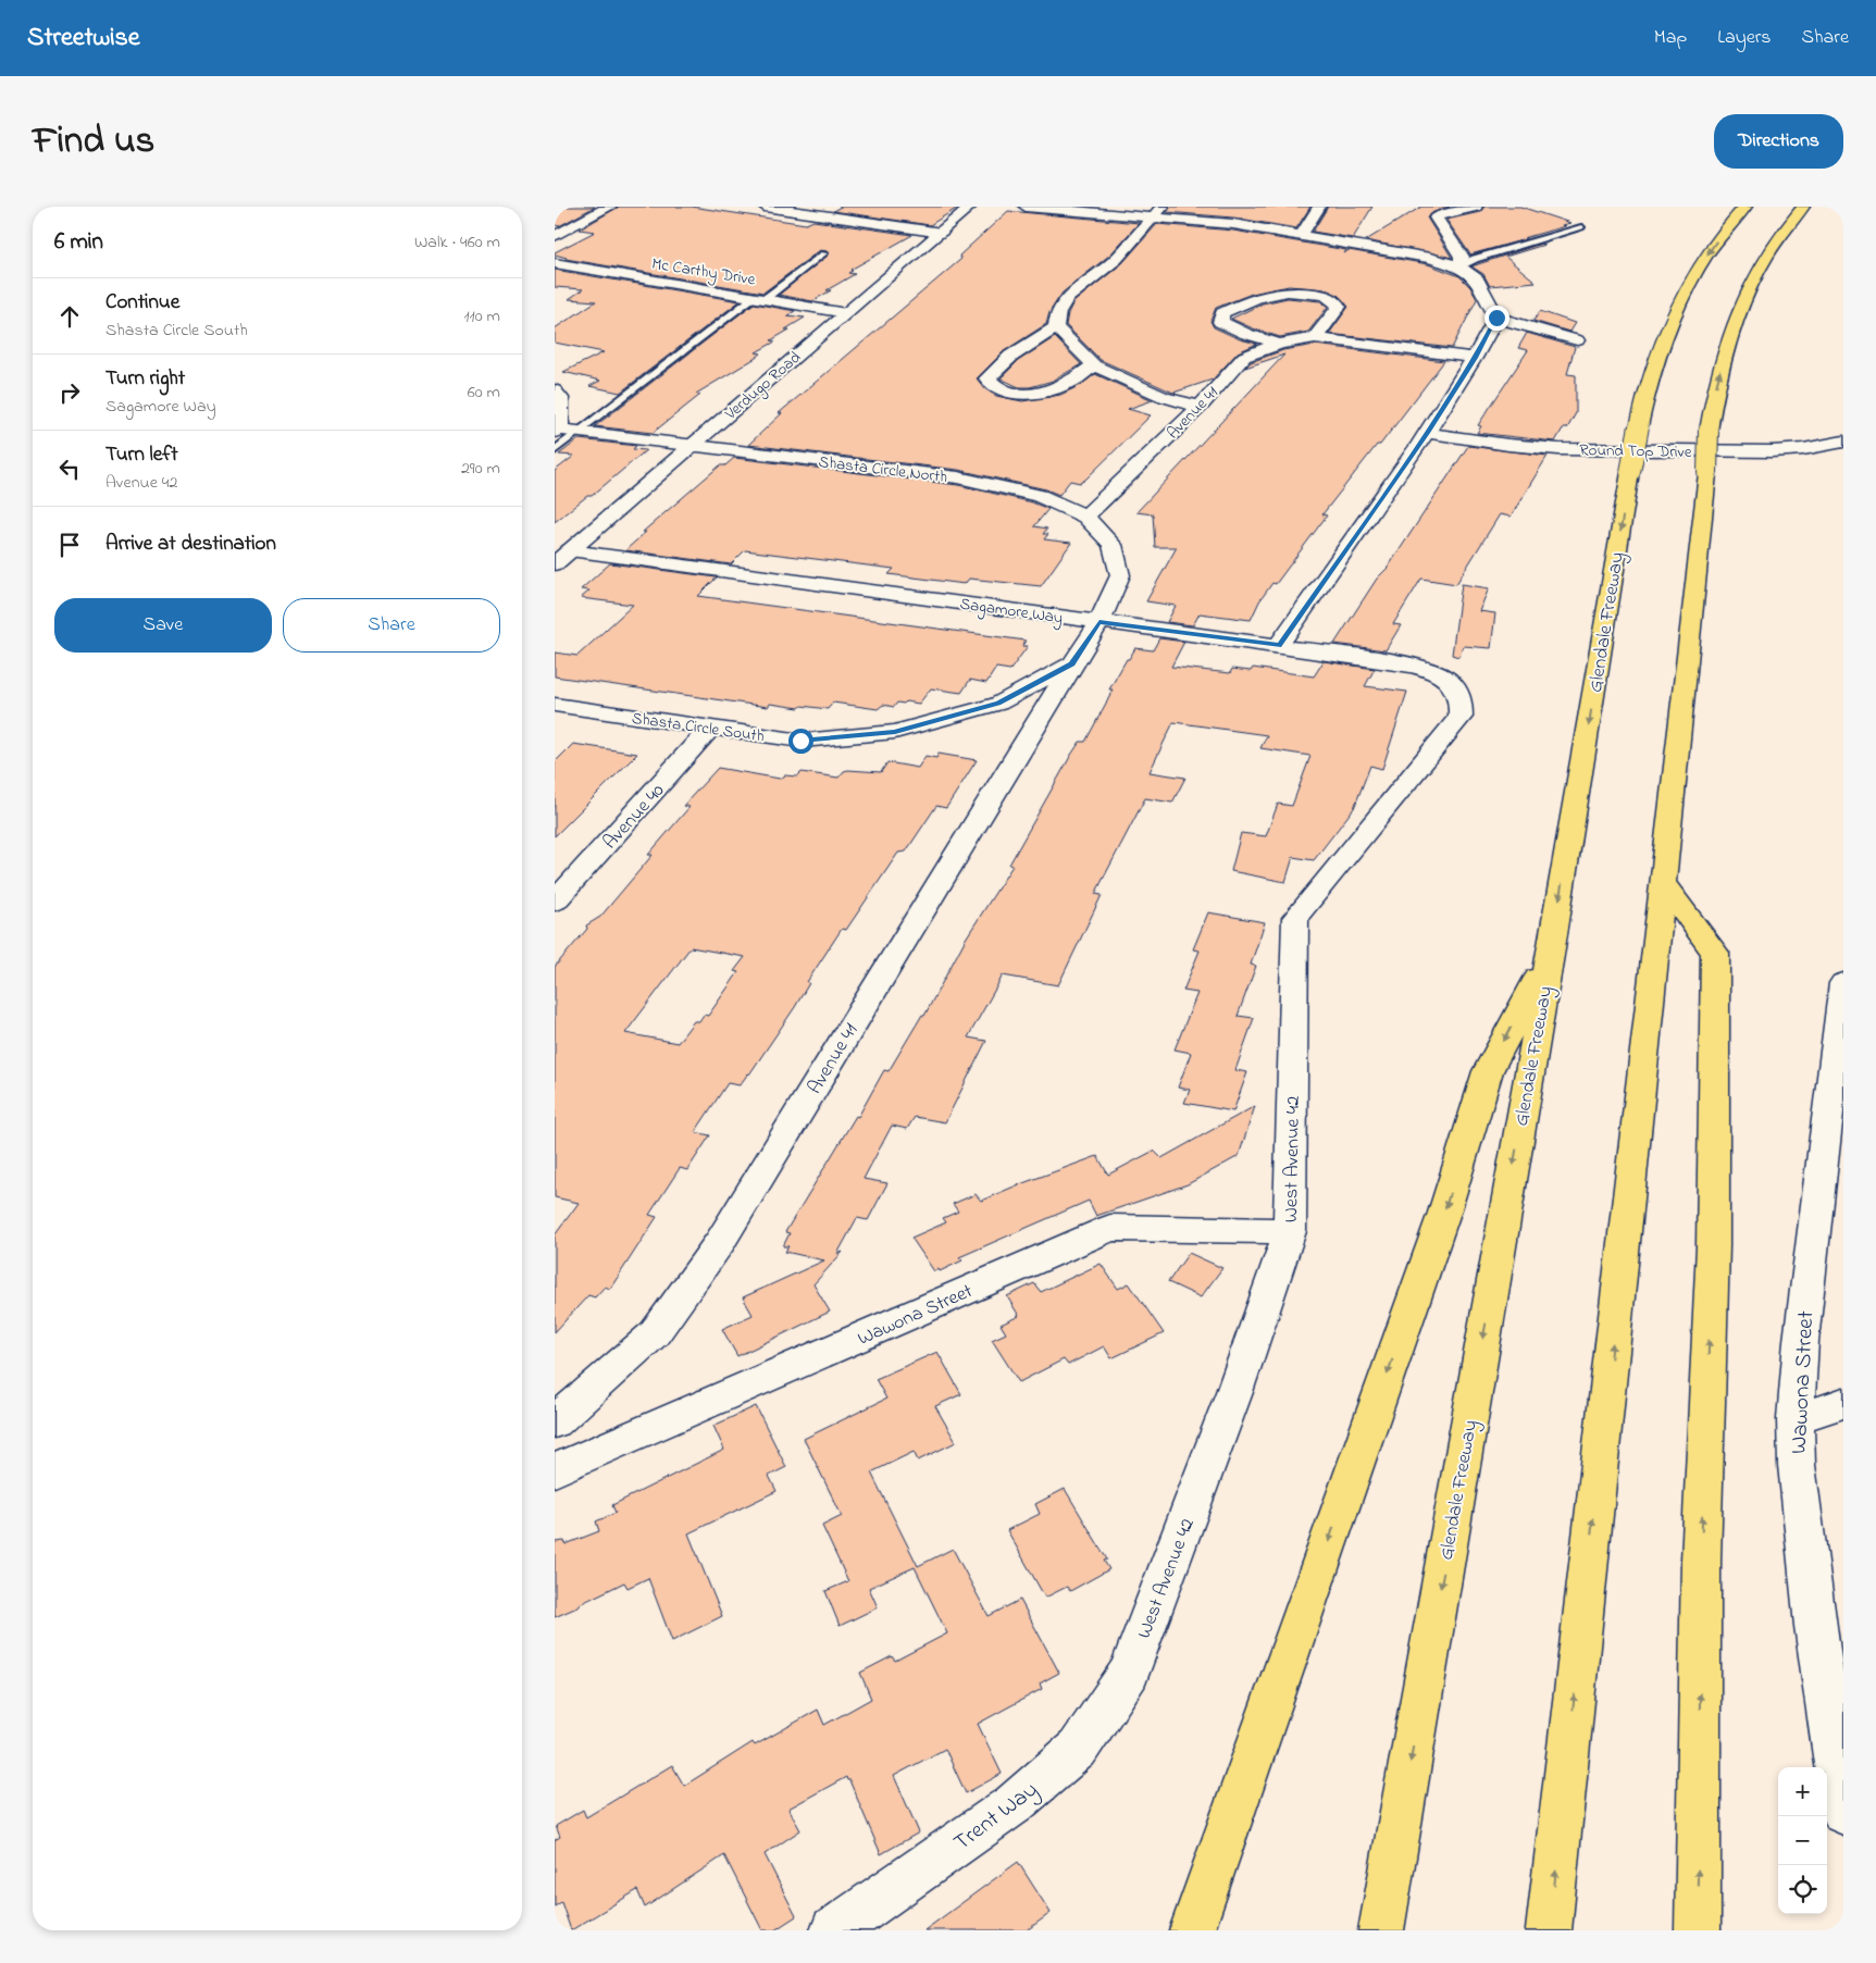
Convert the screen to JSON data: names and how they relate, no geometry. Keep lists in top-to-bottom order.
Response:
{
  "streets": {
    "highway": ["Glendale Freeway"],
    "street": [
      "Mc Carthy Drive",
      "Verdugo Road",
      "Avenue 41",
      "Round Top Drive",
      "Shasta Circle North",
      "Sagamore Way",
      "Shasta Circle South",
      "Avenue 40",
      "West Avenue 42",
      "Wawona Street",
      "Trent Way"
    ]
  },
  "crossings": [
    ["Mc Carthy Drive", "Verdugo Road"],
    ["Verdugo Road", "Shasta Circle North"],
    ["Verdugo Road", "Sagamore Way"],
    ["Avenue 41", "Shasta Circle North"],
    ["Avenue 41", "Shasta Circle South"],
    ["Shasta Circle North", "Sagamore Way"],
    ["Shasta Circle North", "Shasta Circle South"],
    ["Sagamore Way", "Shasta Circle South"],
    ["Sagamore Way", "West Avenue 42"],
    ["Shasta Circle South", "Avenue 40"],
    ["West Avenue 42", "Wawona Street"],
    ["West Avenue 42", "Trent Way"]
  ],
  "page": {
    "header": "Streetwise",
    "nav": ["Map", "Layers", "Share"],
    "title": "Find us",
    "buttons": [
      "Directions",
      ["Save", "Share"]
    ],
    "heading": ["6 min", "Walk · 460 m"],
    "list": [
      ["Continue", "Shasta Circle South", "110 m"],
      ["Turn right", "Sagamore Way", "60 m"],
      ["Turn left", "Avenue 42", "290 m"],
      "Arrive at destination"
    ],
    "map_buttons": ["+", "−"]
  }
}
